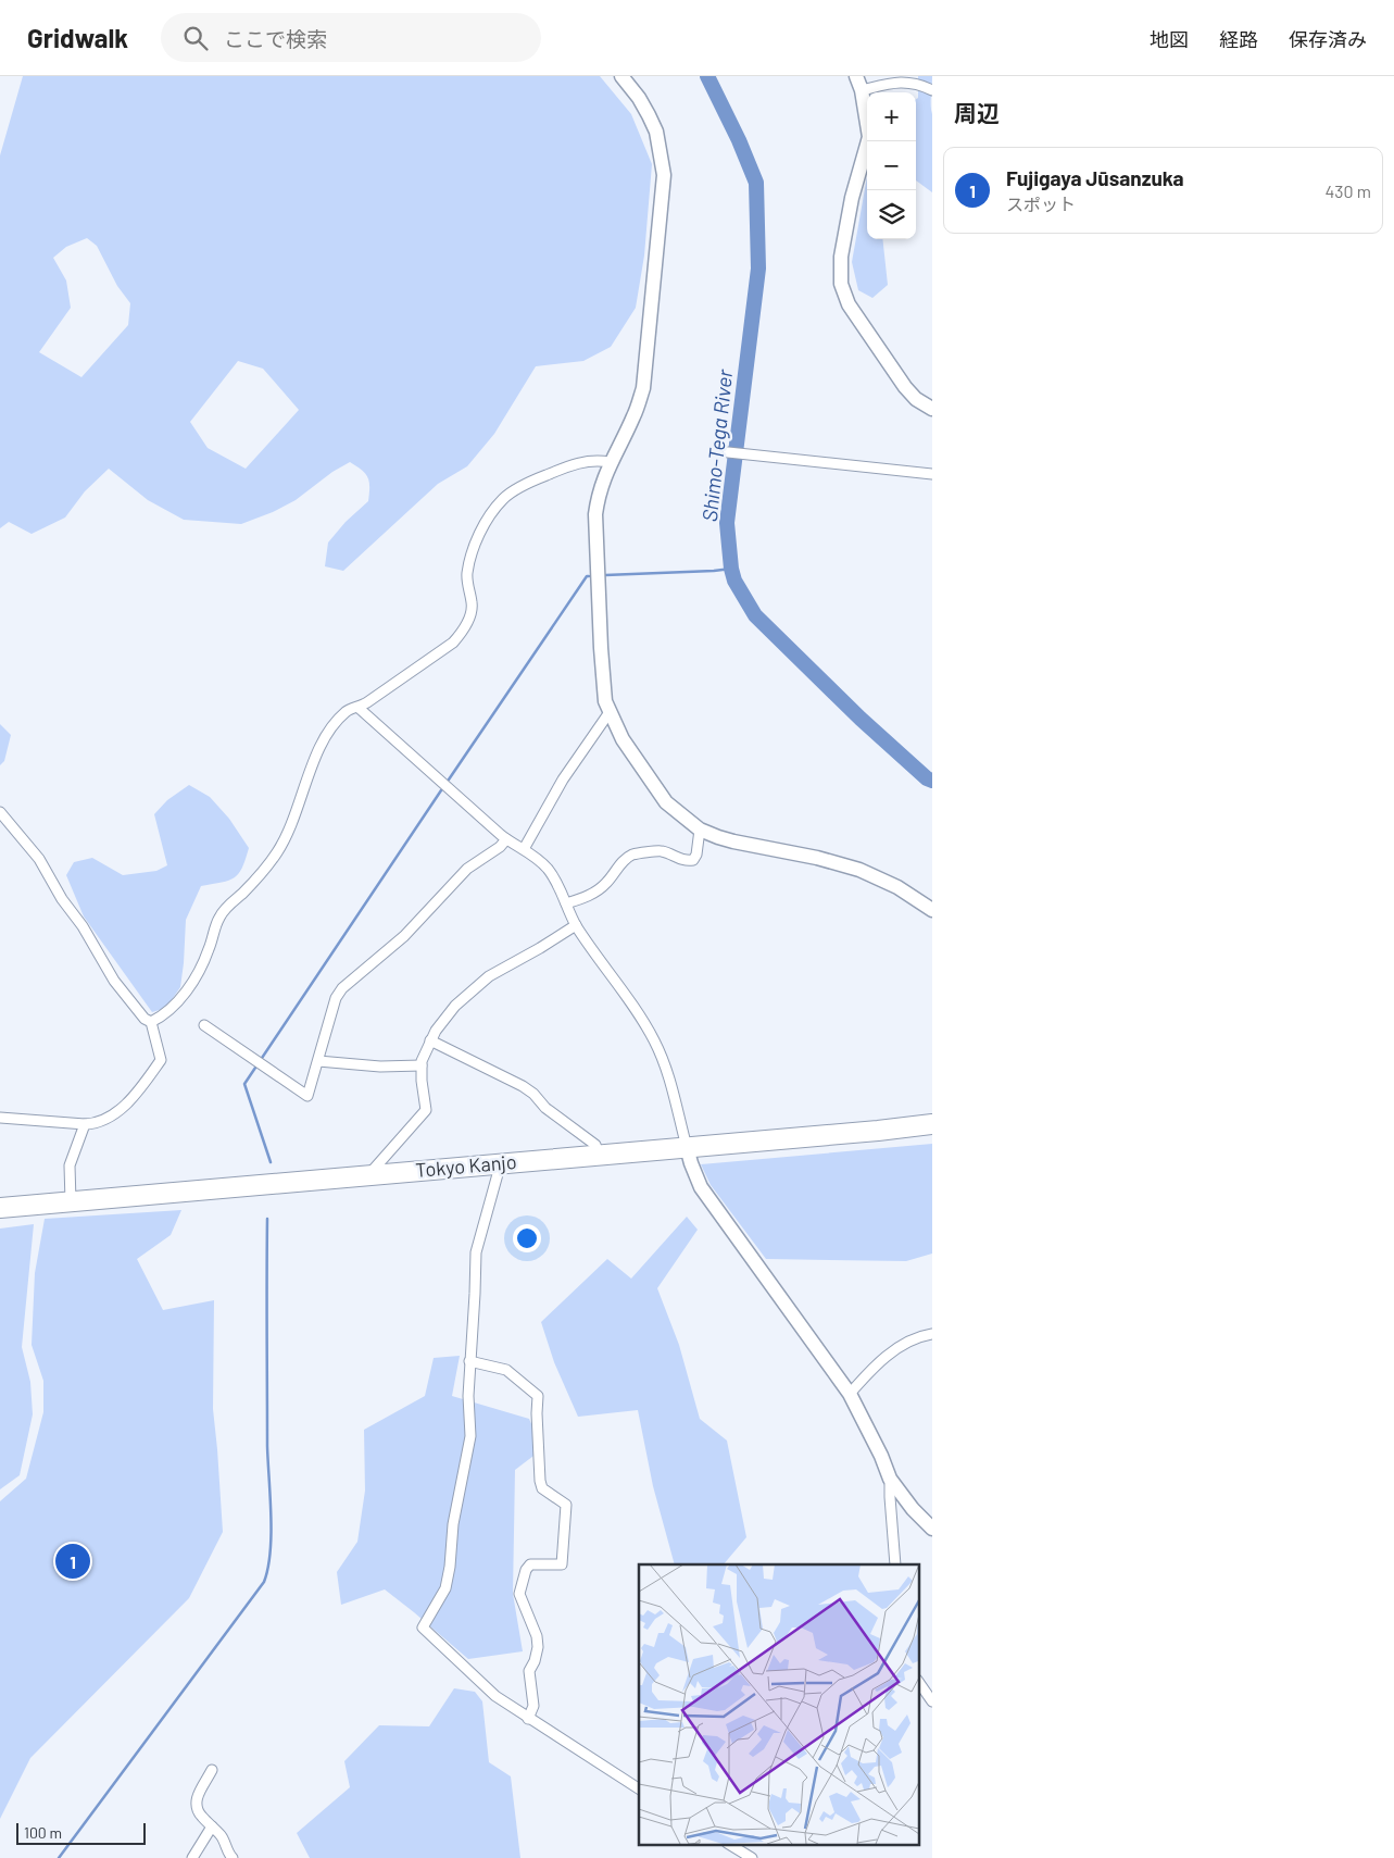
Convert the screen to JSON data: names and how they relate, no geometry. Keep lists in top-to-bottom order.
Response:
{
  "streets": {
    "highway": ["Tokyo Kanjo"]
  },
  "water": ["Shimo-Tega River"],
  "scale_bar": "100 m",
  "page": {
    "header": "Gridwalk",
    "search": "ここで検索",
    "nav": ["地図", "経路", "保存済み"],
    "heading": "周辺",
    "map_buttons": ["+", "−"],
    "list": [
      {
        "mark": "1",
        "name": "Fujigaya Jūsanzuka",
        "note": "スポット",
        "value": "430 m"
      }
    ],
    "pins": "1",
    "scale": "100 m"
  }
}
